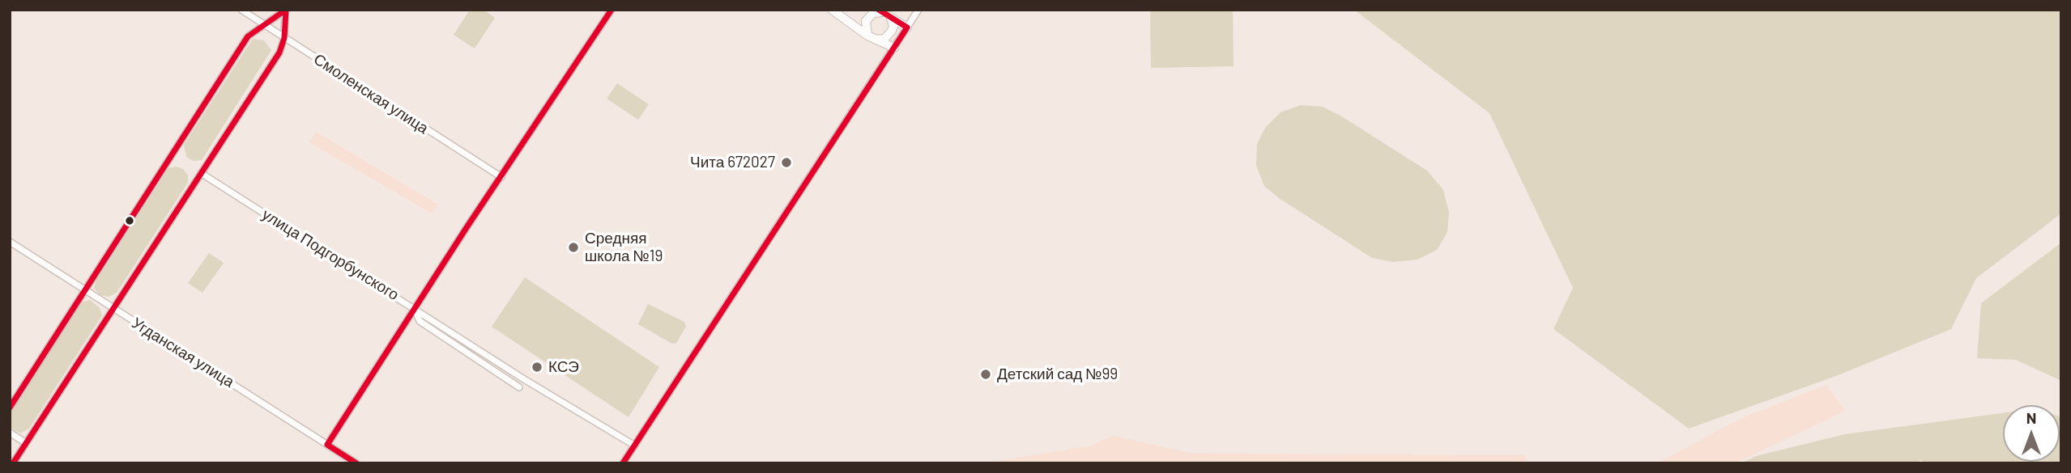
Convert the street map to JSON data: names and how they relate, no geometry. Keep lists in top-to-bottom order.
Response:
{
  "streets": {
    "street": ["Смоленская улица", "улица Подгорбунского", "Угданская улица"]
  },
  "places": [
    "Чита 672027",
    "Средняя школа №19",
    "КСЭ",
    "Детский сад №99"
  ],
  "north": "top"
}
